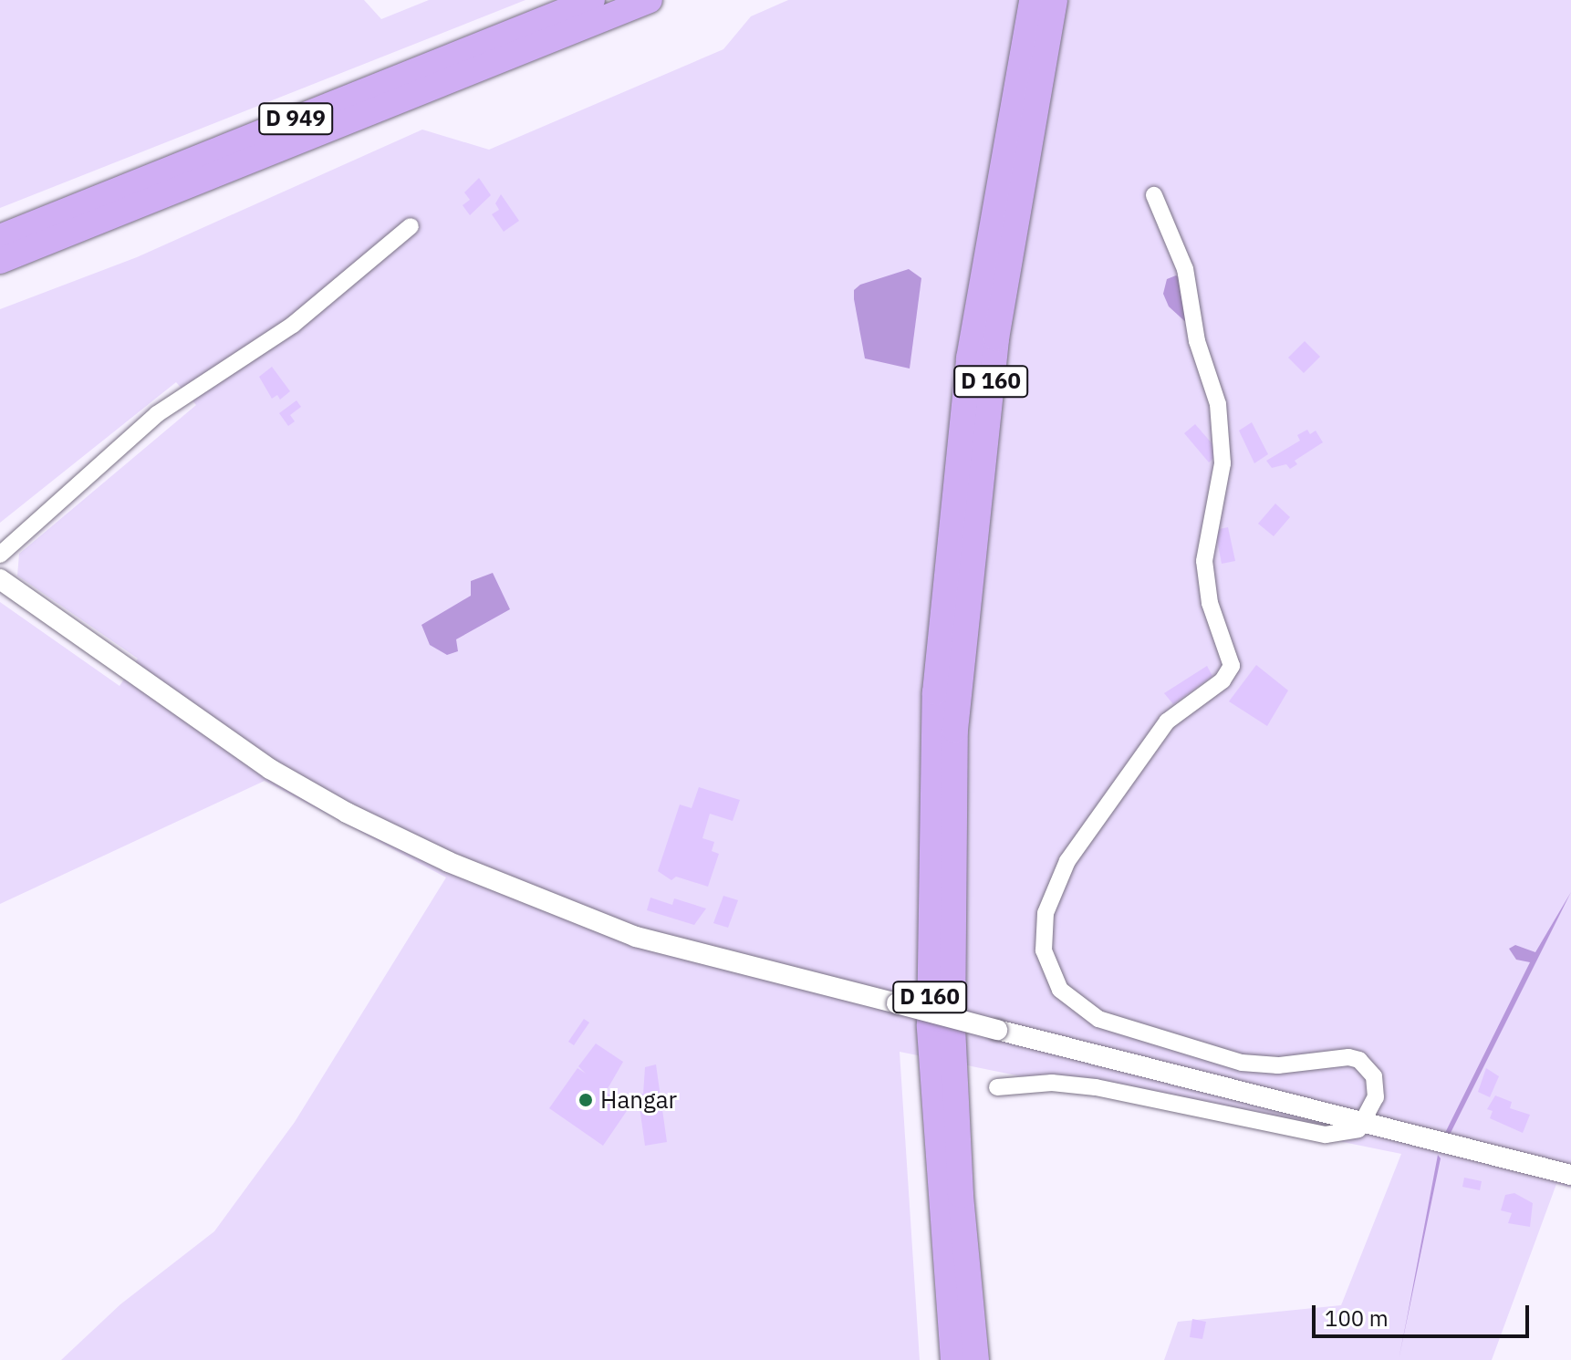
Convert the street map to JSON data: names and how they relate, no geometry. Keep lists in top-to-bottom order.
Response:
{
  "streets": {
    "highway": ["D 949", "D 160"]
  },
  "places": ["Hangar"],
  "scale_bar": "100 m"
}
